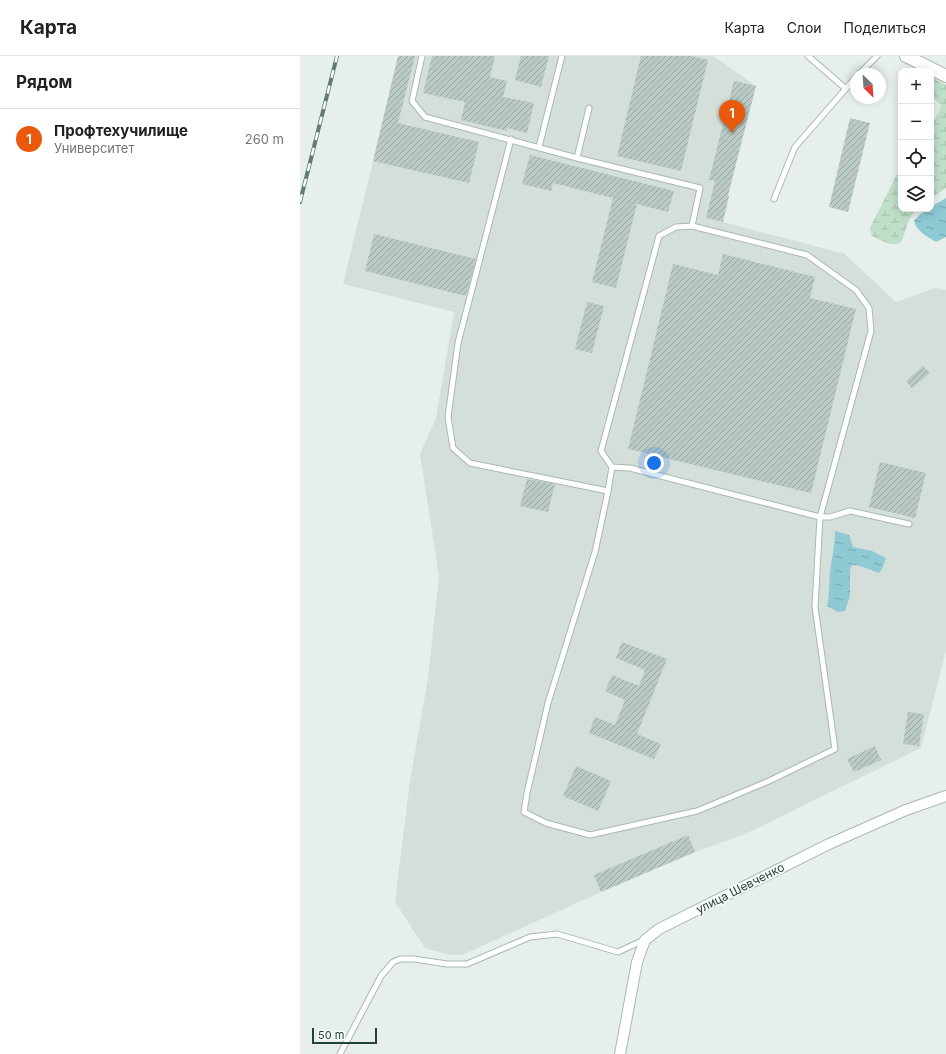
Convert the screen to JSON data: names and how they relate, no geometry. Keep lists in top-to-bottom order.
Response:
{
  "streets": {
    "street": ["улица Шевченко"]
  },
  "scale_bar": "50 m",
  "north": "bottom right",
  "page": {
    "header": "Карта",
    "nav": ["Карта", "Слои", "Поделиться"],
    "heading": "Рядом",
    "map_buttons": ["+", "−"],
    "pins": "1",
    "list": [
      {
        "mark": "1",
        "name": "Профтехучилище",
        "note": "Университет",
        "value": "260 m"
      }
    ],
    "scale": "50 m"
  }
}
